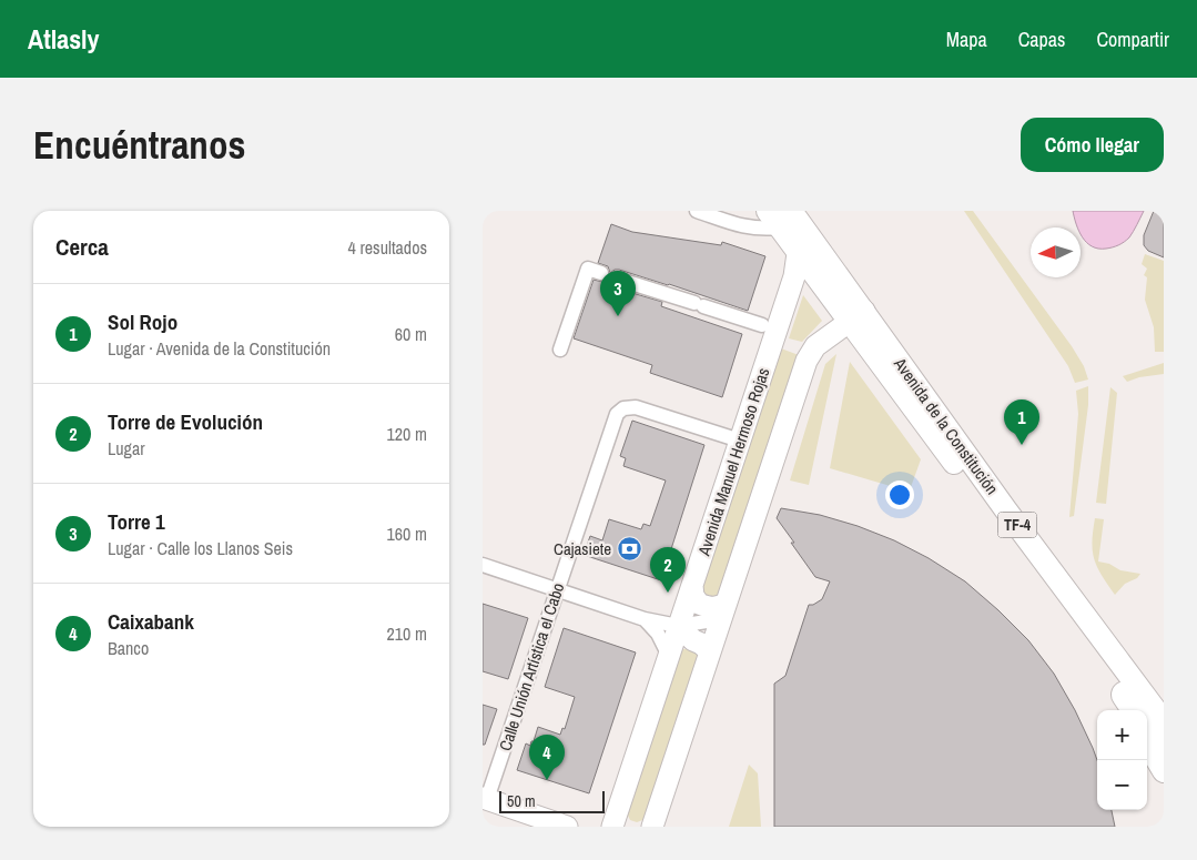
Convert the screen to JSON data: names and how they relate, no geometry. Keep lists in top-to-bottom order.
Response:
{
  "streets": {
    "main road": ["Avenida de la Constitución", "TF-4"],
    "street": ["Avenida Manuel Hermoso Rojas", "Calle Unión Artística el Cabo"]
  },
  "crossings": [
    ["Avenida de la Constitución", "Avenida Manuel Hermoso Rojas"],
    ["Avenida Manuel Hermoso Rojas", "Calle Unión Artística el Cabo"]
  ],
  "places": {
    "bank": ["Cajasiete"]
  },
  "scale_bar": "50 m",
  "north": "left",
  "page": {
    "header": "Atlasly",
    "nav": ["Mapa", "Capas", "Compartir"],
    "buttons": "Cómo llegar",
    "title": "Encuéntranos",
    "heading": ["Cerca", "4 resultados"],
    "pins": [
      "3",
      "1",
      "2",
      "4"
    ],
    "list": [
      {
        "mark": "1",
        "name": "Sol Rojo",
        "note": "Lugar · Avenida de la Constitución",
        "value": "60 m"
      },
      {
        "mark": "2",
        "name": "Torre de Evolución",
        "note": "Lugar",
        "value": "120 m"
      },
      {
        "mark": "3",
        "name": "Torre 1",
        "note": "Lugar · Calle los Llanos Seis",
        "value": "160 m"
      },
      {
        "mark": "4",
        "name": "Caixabank",
        "note": "Banco",
        "value": "210 m"
      }
    ],
    "map_buttons": ["+", "−"],
    "scale": "50 m"
  }
}
